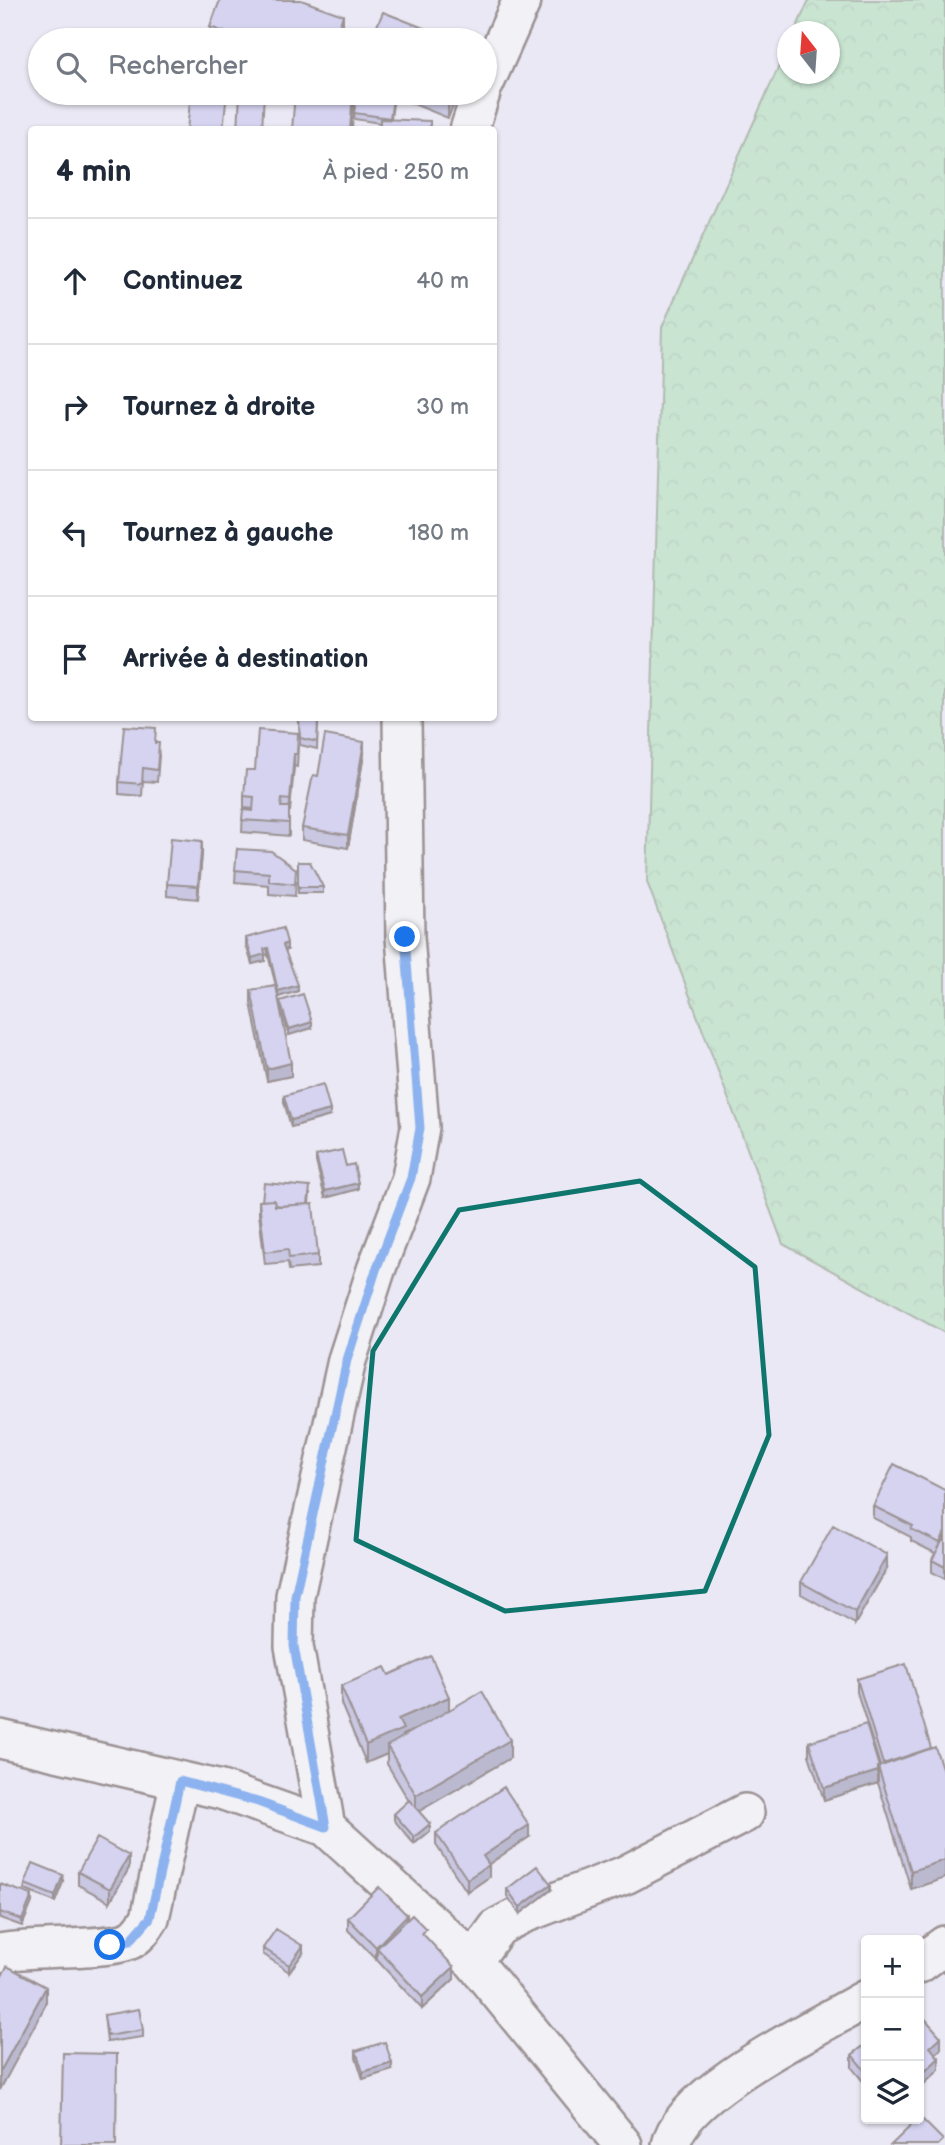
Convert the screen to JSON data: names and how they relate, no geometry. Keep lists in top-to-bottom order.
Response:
{
  "north": "top",
  "page": {
    "search": "Rechercher",
    "heading": ["4 min", "À pied · 250 m"],
    "list": [
      ["Continuez", "40 m"],
      ["Tournez à droite", "30 m"],
      ["Tournez à gauche", "180 m"],
      "Arrivée à destination"
    ],
    "map_buttons": ["+", "−"]
  }
}
